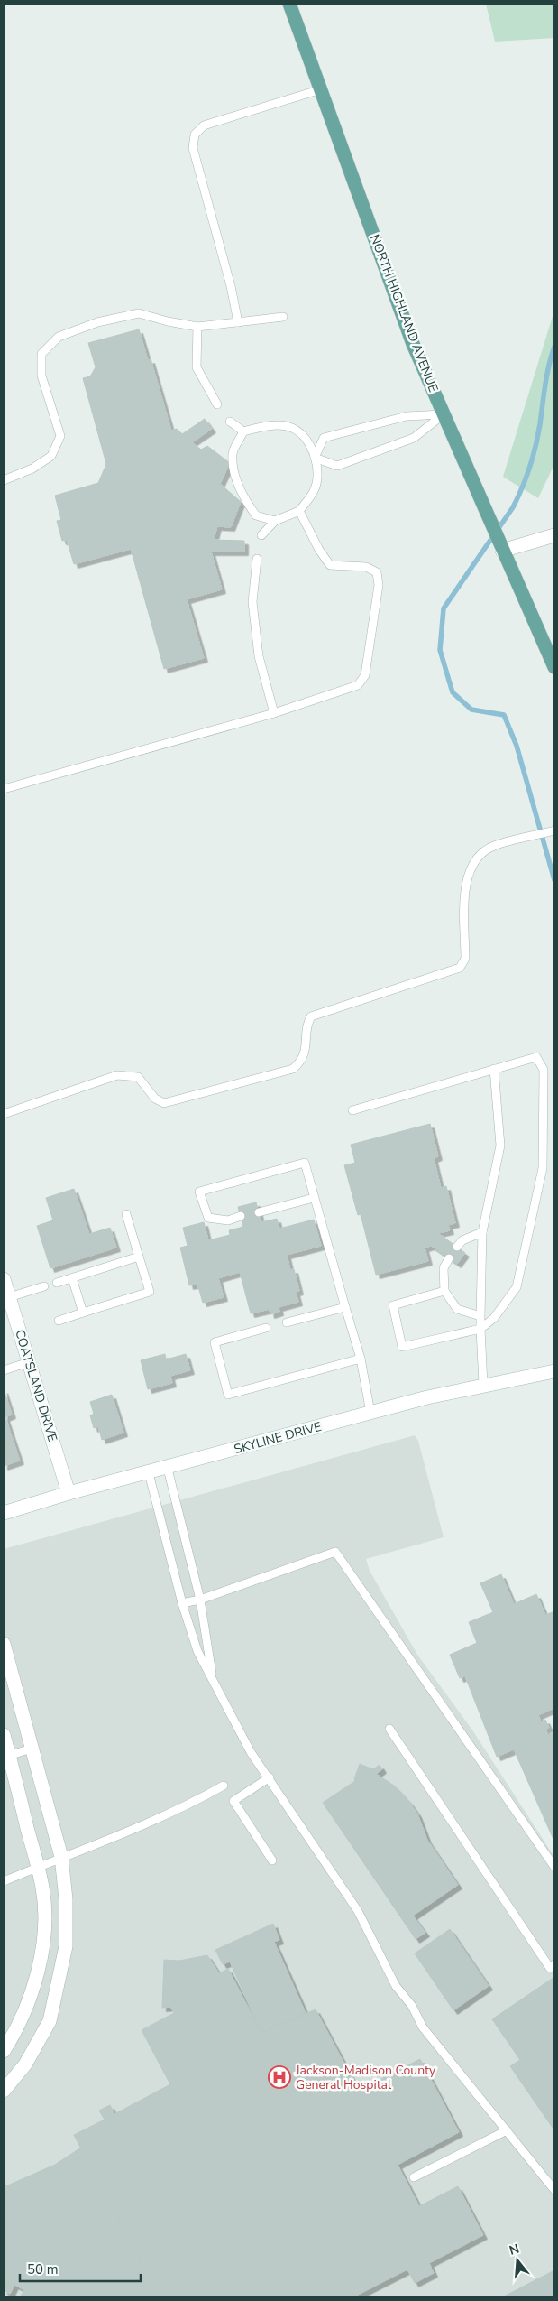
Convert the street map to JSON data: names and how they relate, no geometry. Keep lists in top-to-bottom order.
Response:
{
  "streets": {
    "main road": ["NORTH HIGHLAND AVENUE"],
    "street": ["COATSLAND DRIVE", "SKYLINE DRIVE"]
  },
  "crossings": [
    ["COATSLAND DRIVE", "SKYLINE DRIVE"]
  ],
  "places": {
    "hospital": ["Jackson-Madison County General Hospital"]
  },
  "scale_bar": "50 m",
  "north": "top"
}
